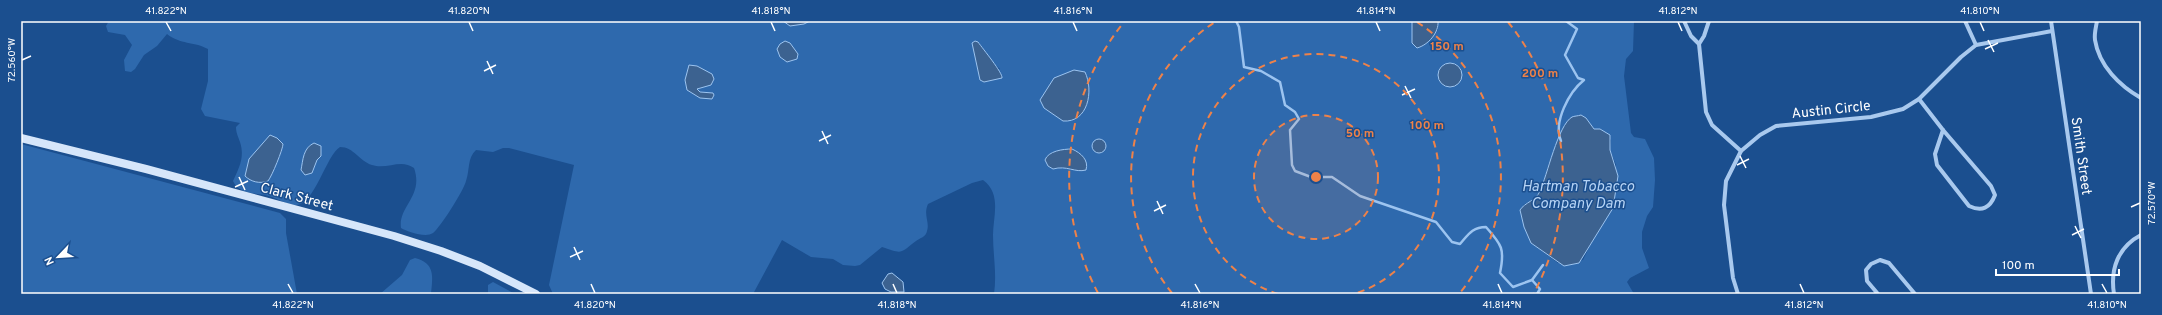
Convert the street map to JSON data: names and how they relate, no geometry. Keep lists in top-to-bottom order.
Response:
{
  "streets": {
    "main road": ["Clark Street"],
    "street": ["Austin Circle", "Smith Street"]
  },
  "crossings": [
    ["Austin Circle", "Smith Street"]
  ],
  "water": ["Hartman Tobacco Company Dam"],
  "scale_bar": "100 m",
  "north": "bottom left",
  "coordinates": [
    "41.822°N",
    "41.820°N",
    "41.818°N",
    "41.816°N",
    "41.814°N",
    "41.812°N",
    "41.810°N",
    "72.560°W",
    "72.570°W"
  ],
  "rings": [
    "150 m",
    "200 m",
    "100 m",
    "50 m"
  ]
}
